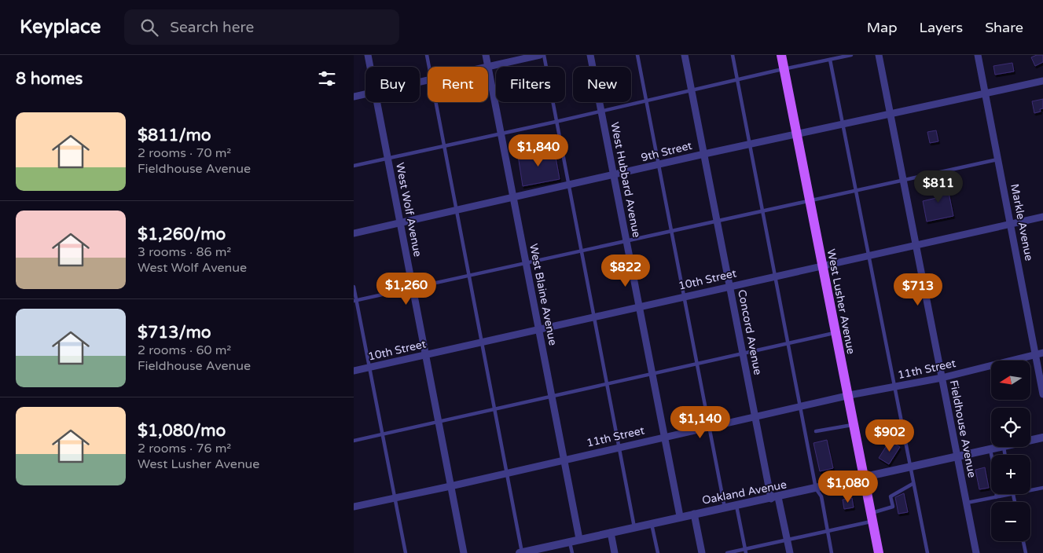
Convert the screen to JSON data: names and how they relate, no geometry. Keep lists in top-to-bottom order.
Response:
{
  "streets": {
    "main road": ["West Lusher Avenue"],
    "street": [
      "9th Street",
      "West Hubbard Avenue",
      "West Wolf Avenue",
      "Markle Avenue",
      "10th Street",
      "West Blaine Avenue",
      "Concord Avenue",
      "11th Street",
      "Fieldhouse Avenue",
      "Oakland Avenue"
    ]
  },
  "crossings": [
    ["9th Street", "West Hubbard Avenue"],
    ["9th Street", "West Wolf Avenue"],
    ["9th Street", "Markle Avenue"],
    ["9th Street", "West Blaine Avenue"],
    ["9th Street", "West Lusher Avenue"],
    ["9th Street", "Concord Avenue"],
    ["9th Street", "Fieldhouse Avenue"],
    ["West Hubbard Avenue", "10th Street"],
    ["West Hubbard Avenue", "11th Street"],
    ["West Hubbard Avenue", "Oakland Avenue"],
    ["West Wolf Avenue", "10th Street"],
    ["West Wolf Avenue", "11th Street"],
    ["Markle Avenue", "10th Street"],
    ["Markle Avenue", "11th Street"],
    ["10th Street", "West Blaine Avenue"],
    ["10th Street", "West Lusher Avenue"],
    ["10th Street", "Concord Avenue"],
    ["10th Street", "Fieldhouse Avenue"],
    ["West Blaine Avenue", "11th Street"],
    ["West Blaine Avenue", "Oakland Avenue"],
    ["West Lusher Avenue", "11th Street"],
    ["West Lusher Avenue", "Oakland Avenue"],
    ["Concord Avenue", "11th Street"],
    ["Concord Avenue", "Oakland Avenue"],
    ["11th Street", "Fieldhouse Avenue"],
    ["Fieldhouse Avenue", "Oakland Avenue"]
  ],
  "north": "left",
  "page": {
    "header": "Keyplace",
    "search": "Search here",
    "nav": ["Map", "Layers", "Share"],
    "heading": "8 homes",
    "chip": [
      "Buy",
      "Rent",
      "Filters",
      "New"
    ],
    "list": [
      {
        "name": "$811/mo",
        "note": "2 rooms · 70 m² · Fieldhouse Avenue"
      },
      {
        "name": "$1,260/mo",
        "note": "3 rooms · 86 m² · West Wolf Avenue"
      },
      {
        "name": "$713/mo",
        "note": "2 rooms · 60 m² · Fieldhouse Avenue"
      },
      {
        "name": "$1,080/mo",
        "note": "2 rooms · 76 m² · West Lusher Avenue"
      }
    ],
    "price": [
      "$1,840",
      "$811",
      "$822",
      "$1,260",
      "$713",
      "$1,140",
      "$902",
      "$1,080"
    ],
    "map_buttons": ["+", "−"]
  }
}
